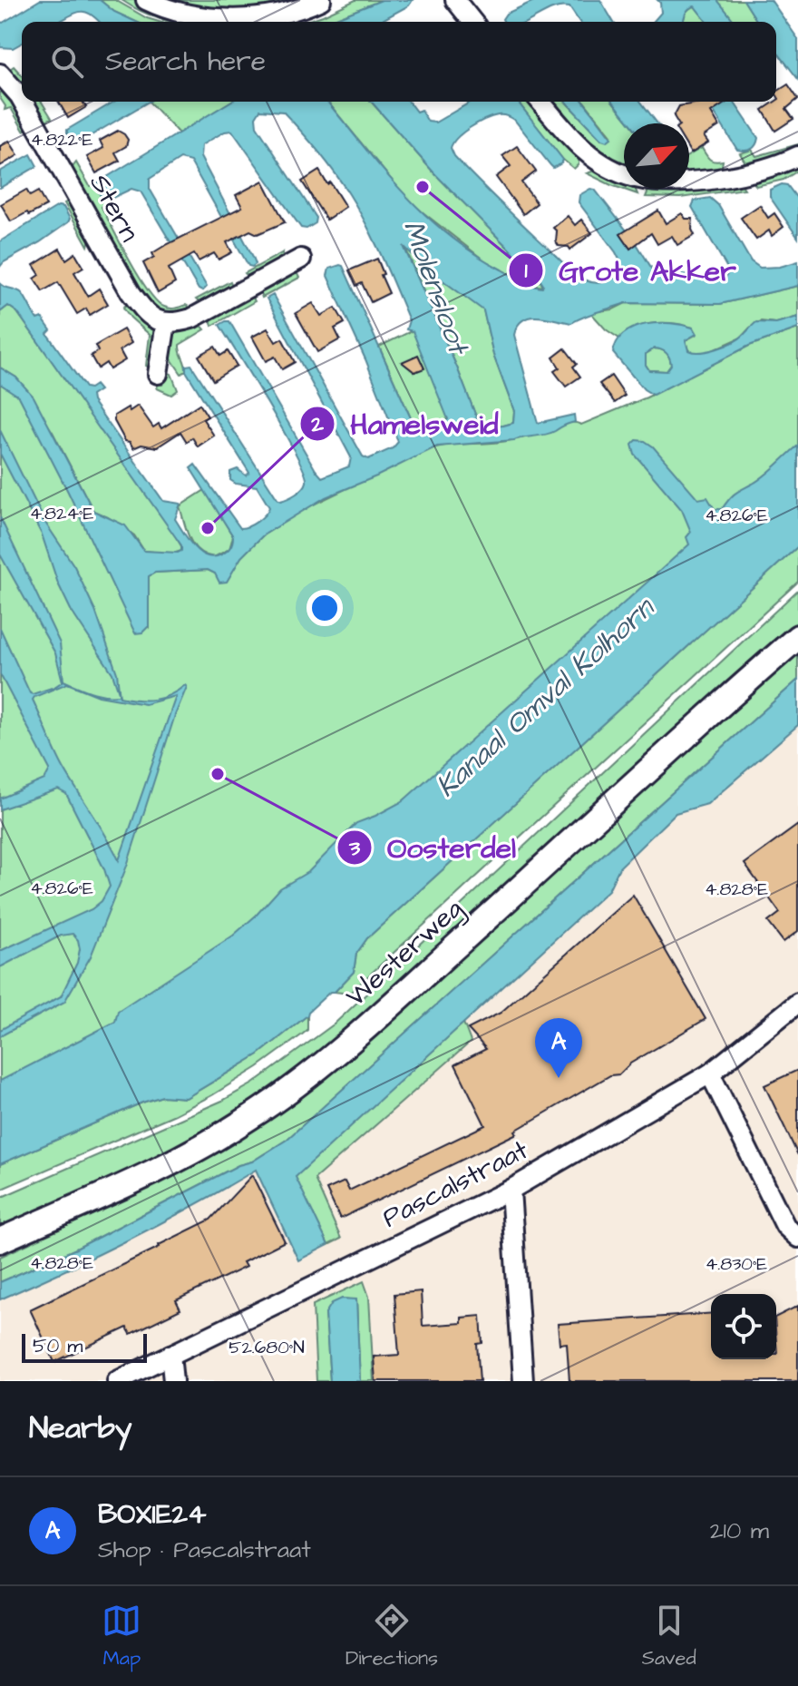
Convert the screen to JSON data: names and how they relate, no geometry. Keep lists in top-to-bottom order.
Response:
{
  "streets": {
    "main road": ["Westerweg"],
    "street": ["Stern", "Pascalstraat"]
  },
  "water": ["Molensloot", "Kanaal Omval Kolhorn"],
  "places": ["Grote Akker", "Hamelsweid", "Oosterdel"],
  "scale_bar": "50 m",
  "north": "top right",
  "page": {
    "search": "Search here",
    "pins": "A",
    "scale": "50 m",
    "heading": "Nearby",
    "list": [
      {
        "mark": "A",
        "name": "BOXIE24",
        "note": "Shop · Pascalstraat",
        "value": "210 m"
      }
    ],
    "nav": ["Map", "Directions", "Saved"]
  },
  "coordinates": [
    "4.822°E",
    "4.824°E",
    "4.826°E",
    "4.828°E",
    "4.830°E",
    "52.680°N"
  ]
}
